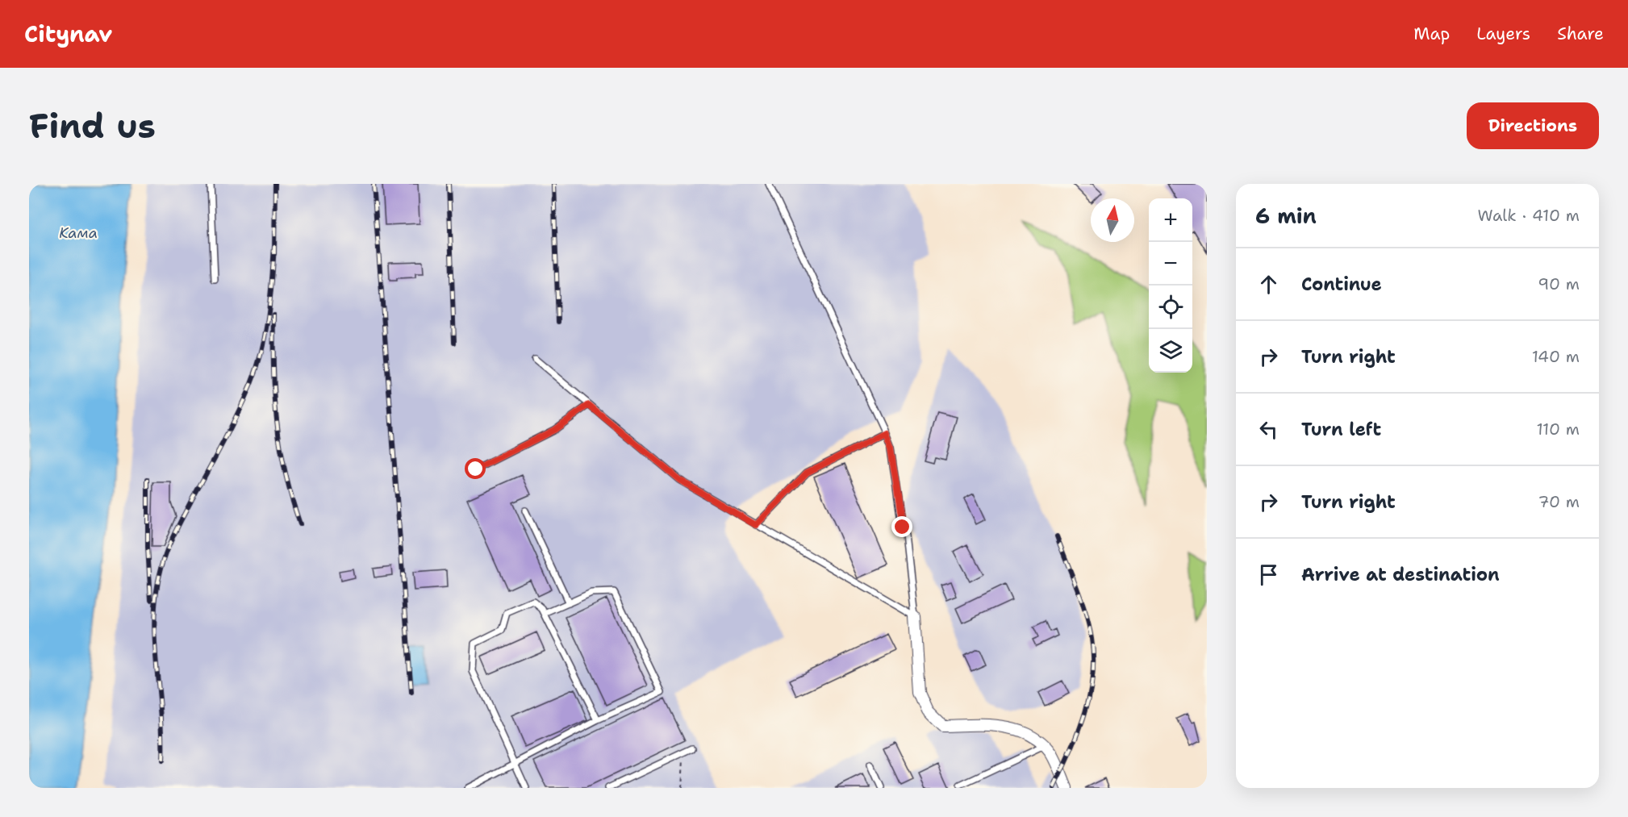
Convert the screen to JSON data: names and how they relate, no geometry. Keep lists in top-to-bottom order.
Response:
{
  "water": ["Кама"],
  "north": "top",
  "page": {
    "header": "Citynav",
    "nav": ["Map", "Layers", "Share"],
    "buttons": "Directions",
    "title": "Find us",
    "heading": ["6 min", "Walk · 410 m"],
    "map_buttons": ["+", "−"],
    "list": [
      ["Continue", "90 m"],
      ["Turn right", "140 m"],
      ["Turn left", "110 m"],
      ["Turn right", "70 m"],
      "Arrive at destination"
    ]
  }
}
